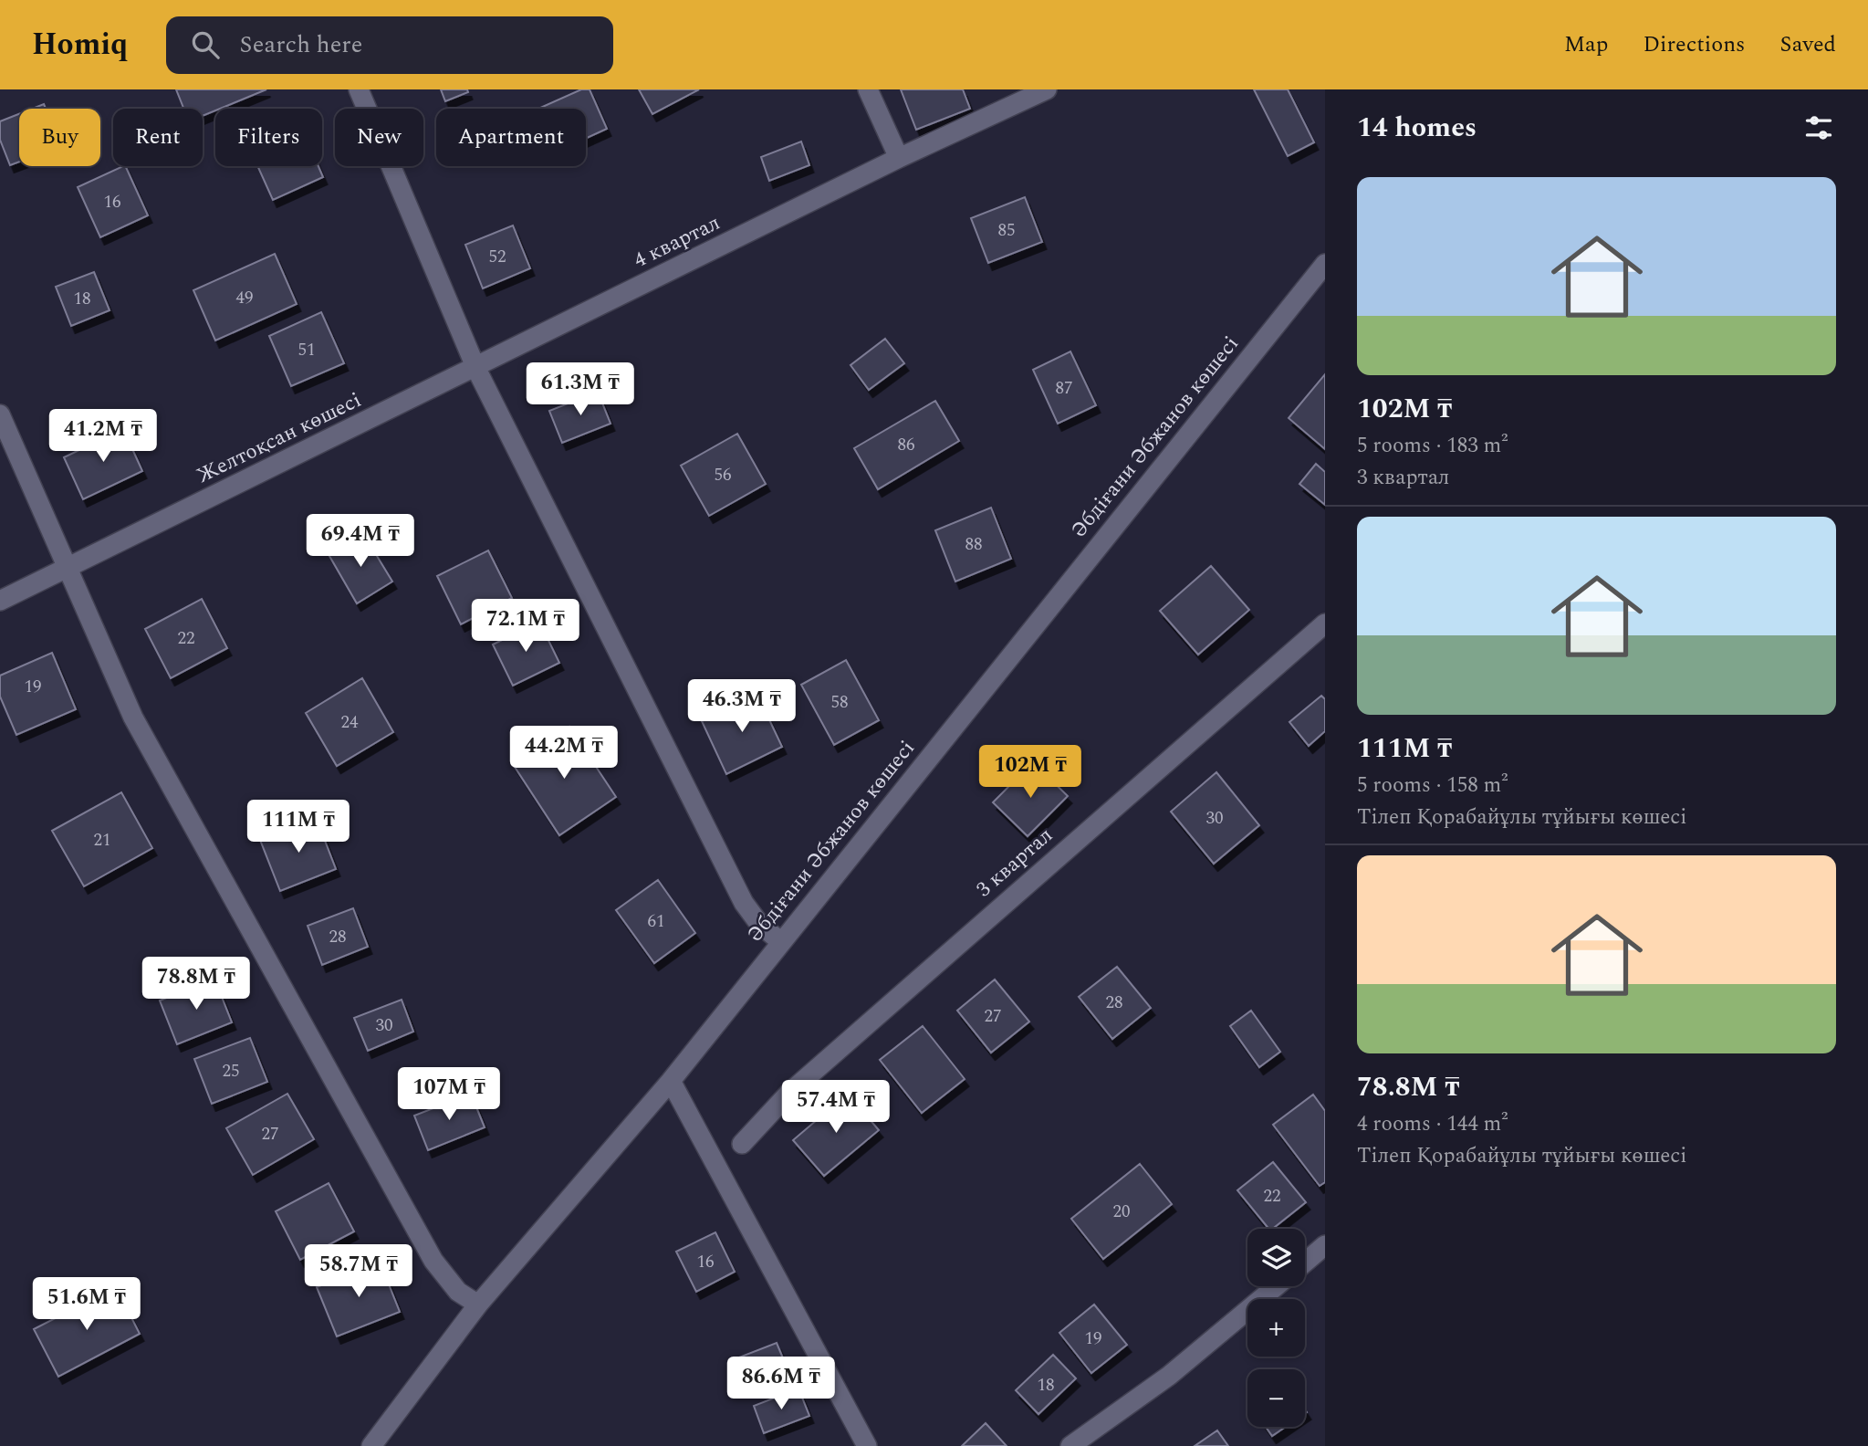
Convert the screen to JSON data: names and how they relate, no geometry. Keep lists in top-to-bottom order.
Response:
{
  "streets": {
    "street": [
      "4 квартал",
      "Әбдіғани Әбжанов көшесі",
      "Желтоқсан көшесі",
      "3 квартал"
    ]
  },
  "crossings": [
    ["4 квартал", "Желтоқсан көшесі"]
  ],
  "house_numbers": [
    "16",
    "85",
    "52",
    "49",
    "18",
    "51",
    "87",
    "86",
    "56",
    "88",
    "22",
    "19",
    "58",
    "24",
    "30",
    "21",
    "61",
    "28",
    "28",
    "27",
    "30",
    "25",
    "27",
    "22",
    "20",
    "16",
    "19",
    "18"
  ],
  "page": {
    "header": "Homiq",
    "search": "Search here",
    "nav": ["Map", "Directions", "Saved"],
    "heading": "14 homes",
    "chip": [
      "Buy",
      "Rent",
      "Filters",
      "New",
      "Apartment"
    ],
    "list": [
      {
        "name": "102M ₸",
        "note": "5 rooms · 183 m² · 3 квартал"
      },
      {
        "name": "111M ₸",
        "note": "5 rooms · 158 m² · Тілеп Қорабайұлы тұйығы көшесі"
      },
      {
        "name": "78.8M ₸",
        "note": "4 rooms · 144 m² · Тілеп Қорабайұлы тұйығы көшесі"
      }
    ],
    "price": [
      "61.3M ₸",
      "41.2M ₸",
      "69.4M ₸",
      "72.1M ₸",
      "46.3M ₸",
      "44.2M ₸",
      "102M ₸",
      "111M ₸",
      "78.8M ₸",
      "107M ₸",
      "57.4M ₸",
      "58.7M ₸",
      "51.6M ₸",
      "86.6M ₸"
    ],
    "map_buttons": ["+", "−"]
  }
}
